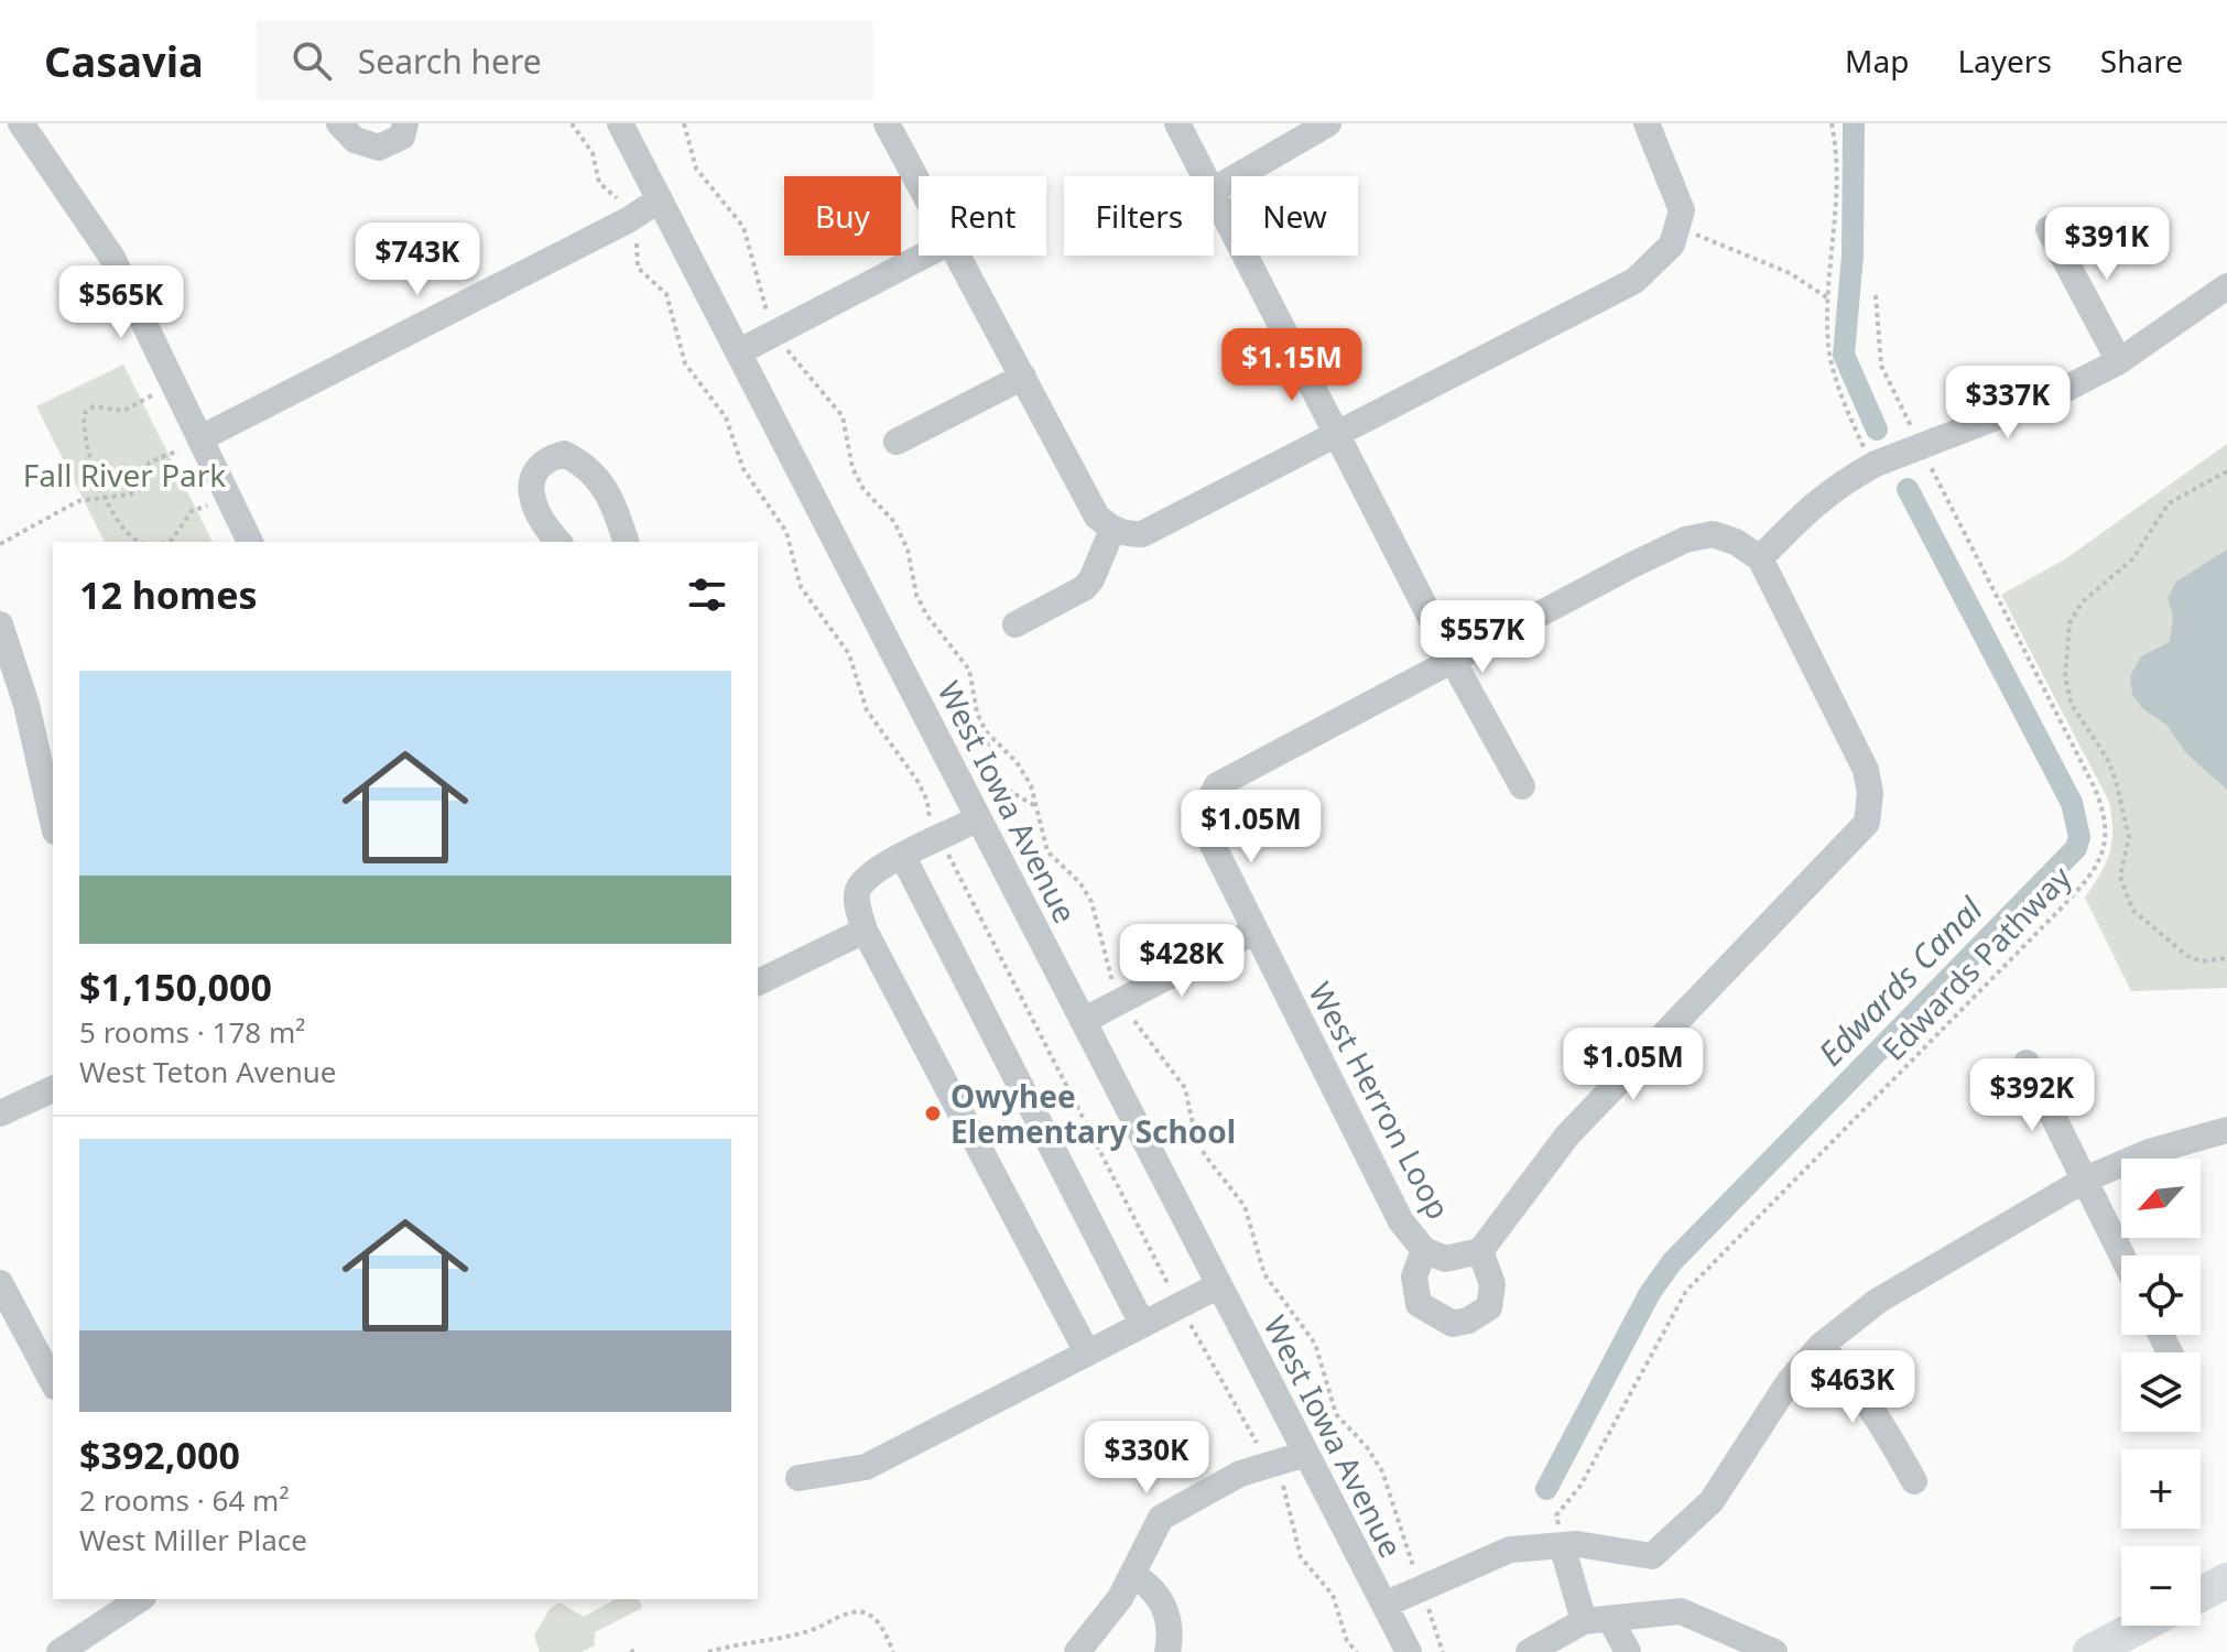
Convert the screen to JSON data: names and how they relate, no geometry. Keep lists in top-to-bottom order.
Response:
{
  "streets": {
    "street": ["West Iowa Avenue", "West Herron Loop"],
    "path": ["Edwards Pathway"]
  },
  "water": ["Edwards Canal"],
  "parks": ["Fall River Park"],
  "places": ["Owyhee Elementary School"],
  "north": "bottom left",
  "page": {
    "header": "Casavia",
    "search": "Search here",
    "nav": ["Map", "Layers", "Share"],
    "chip": [
      "Buy",
      "Rent",
      "Filters",
      "New"
    ],
    "price": [
      "$391K",
      "$743K",
      "$565K",
      "$1.15M",
      "$337K",
      "$557K",
      "$1.05M",
      "$428K",
      "$1.05M",
      "$392K",
      "$463K",
      "$330K"
    ],
    "heading": "12 homes",
    "list": [
      {
        "name": "$1,150,000",
        "note": "5 rooms · 178 m² · West Teton Avenue"
      },
      {
        "name": "$392,000",
        "note": "2 rooms · 64 m² · West Miller Place"
      }
    ],
    "map_buttons": ["+", "−"]
  }
}
